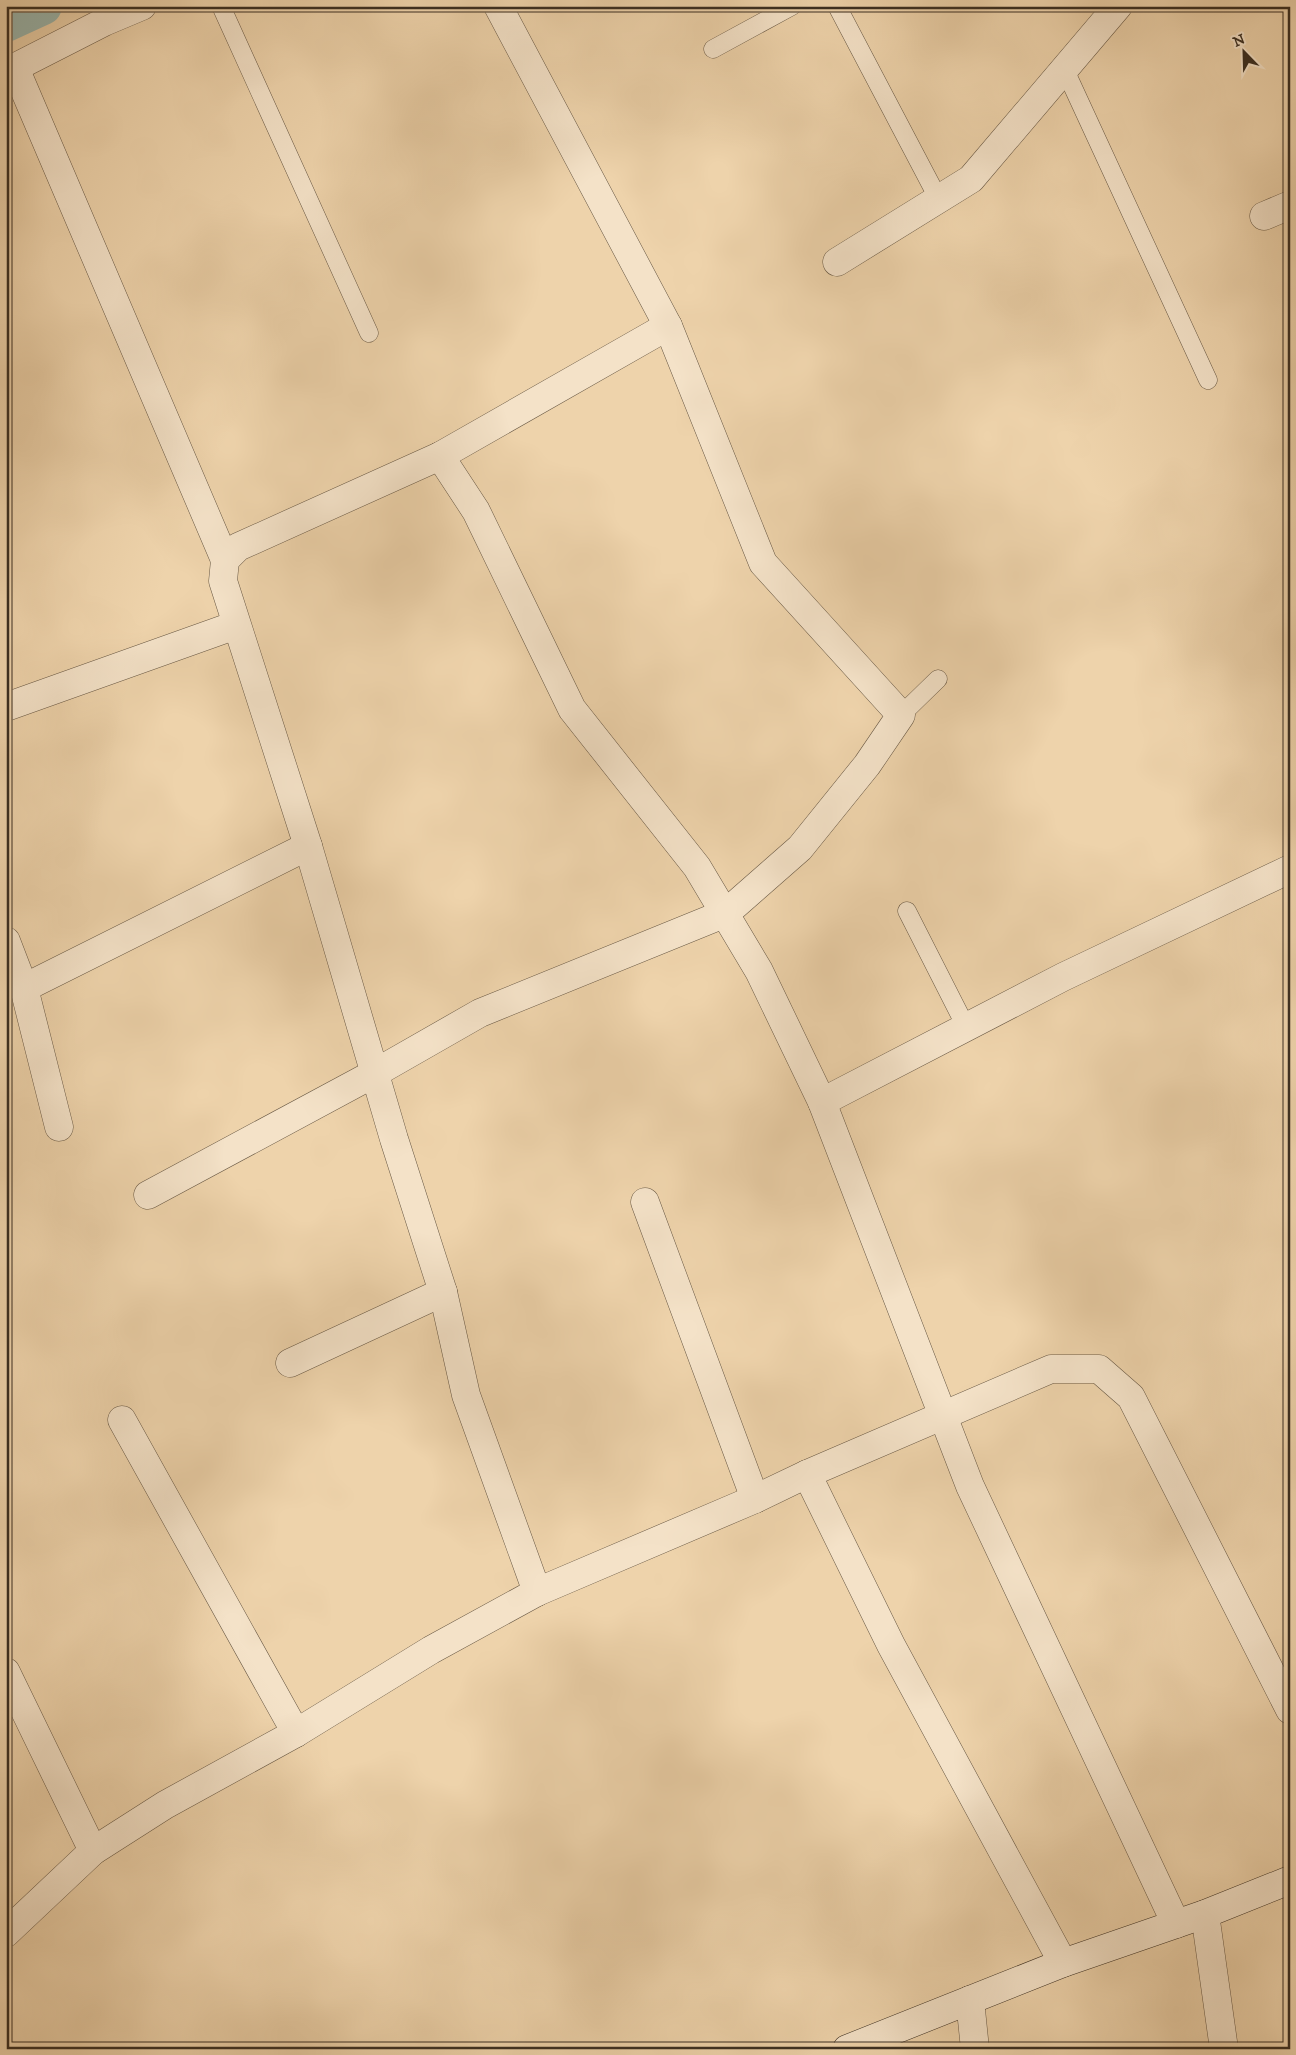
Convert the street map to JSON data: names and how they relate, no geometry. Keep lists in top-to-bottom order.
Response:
{
  "north": "top left"
}
